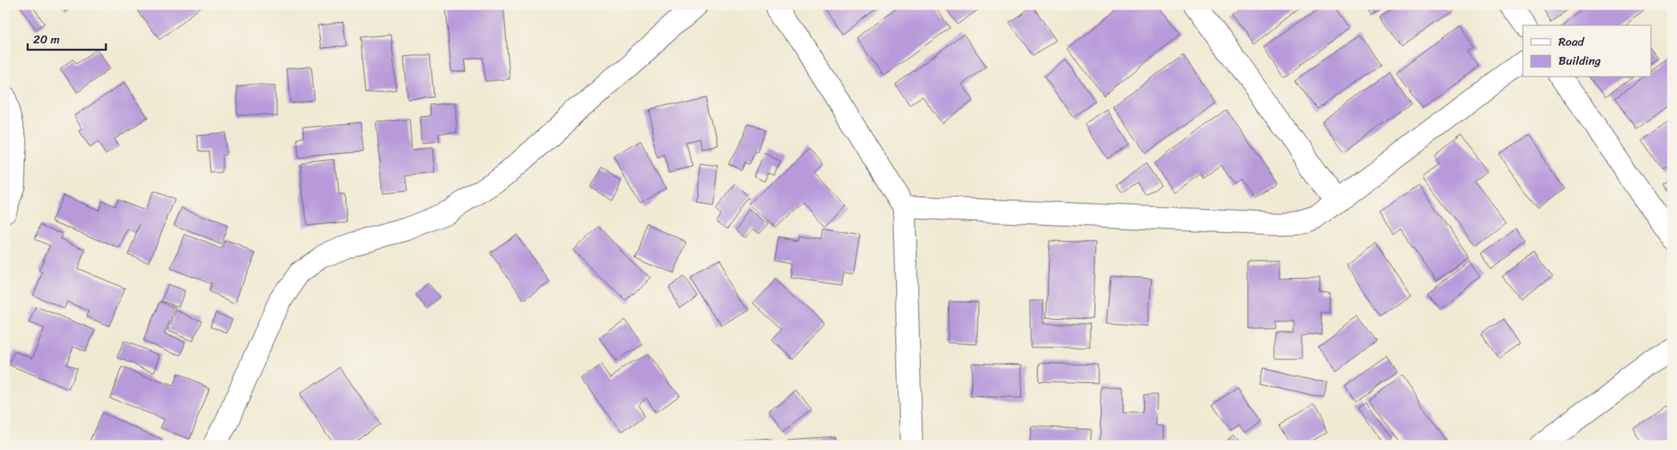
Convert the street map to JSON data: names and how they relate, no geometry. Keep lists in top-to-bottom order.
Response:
{
  "legend": ["Road", "Building"],
  "scale_bar": "20 m"
}
